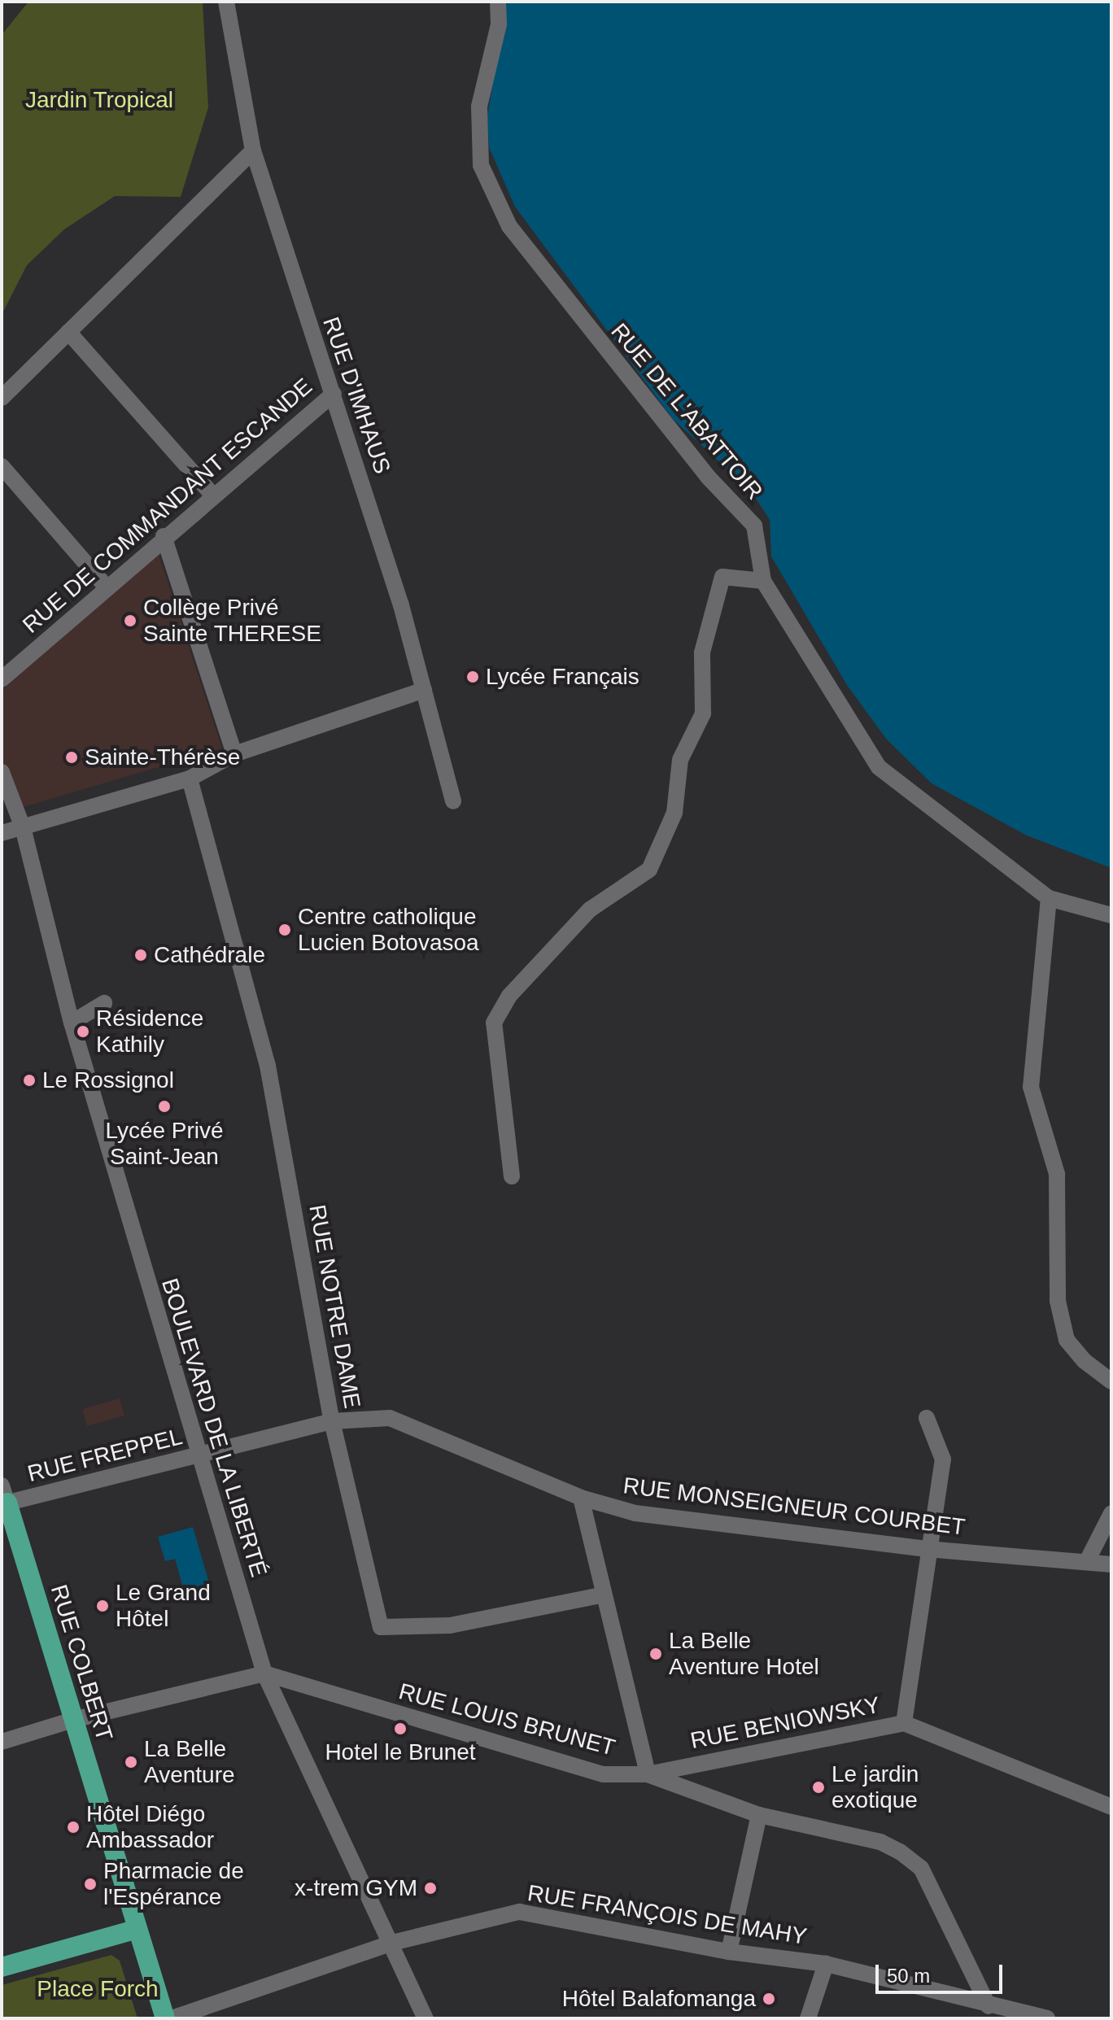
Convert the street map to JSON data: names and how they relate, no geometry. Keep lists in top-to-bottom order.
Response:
{
  "streets": {
    "main road": ["RUE COLBERT"],
    "street": [
      "RUE D'IMHAUS",
      "RUE DE L'ABATTOIR",
      "RUE DE COMMANDANT ESCANDE",
      "RUE NOTRE DAME",
      "BOULEVARD DE LA LIBERTÉ",
      "RUE FREPPEL",
      "RUE MONSEIGNEUR COURBET",
      "RUE LOUIS BRUNET",
      "RUE BENIOWSKY",
      "RUE FRANÇOIS DE MAHY"
    ]
  },
  "crossings": [
    ["RUE D'IMHAUS", "RUE DE COMMANDANT ESCANDE"],
    ["RUE NOTRE DAME", "RUE FREPPEL"],
    ["RUE NOTRE DAME", "RUE MONSEIGNEUR COURBET"],
    ["BOULEVARD DE LA LIBERTÉ", "RUE FREPPEL"],
    ["BOULEVARD DE LA LIBERTÉ", "RUE LOUIS BRUNET"],
    ["BOULEVARD DE LA LIBERTÉ", "RUE FRANÇOIS DE MAHY"],
    ["RUE FREPPEL", "RUE MONSEIGNEUR COURBET"],
    ["RUE FREPPEL", "RUE COLBERT"],
    ["RUE LOUIS BRUNET", "RUE BENIOWSKY"],
    ["RUE LOUIS BRUNET", "RUE FRANÇOIS DE MAHY"]
  ],
  "parks": ["Jardin Tropical", "Place Forch"],
  "places": [
    "Collège Privé Sainte THERESE",
    "Lycée Français",
    "Sainte-Thérèse",
    "Centre catholique Lucien Botovasoa",
    "Cathédrale",
    "Résidence Kathily",
    "Le Rossignol",
    "Lycée Privé Saint-Jean",
    "Le Grand Hôtel",
    "La Belle Aventure Hotel",
    "Hotel le Brunet",
    "La Belle Aventure",
    "Le jardin exotique",
    "Hôtel Diégo Ambassador",
    "Pharmacie de l'Espérance",
    "x-trem GYM",
    "Hôtel Balafomanga"
  ],
  "scale_bar": "50 m"
}
